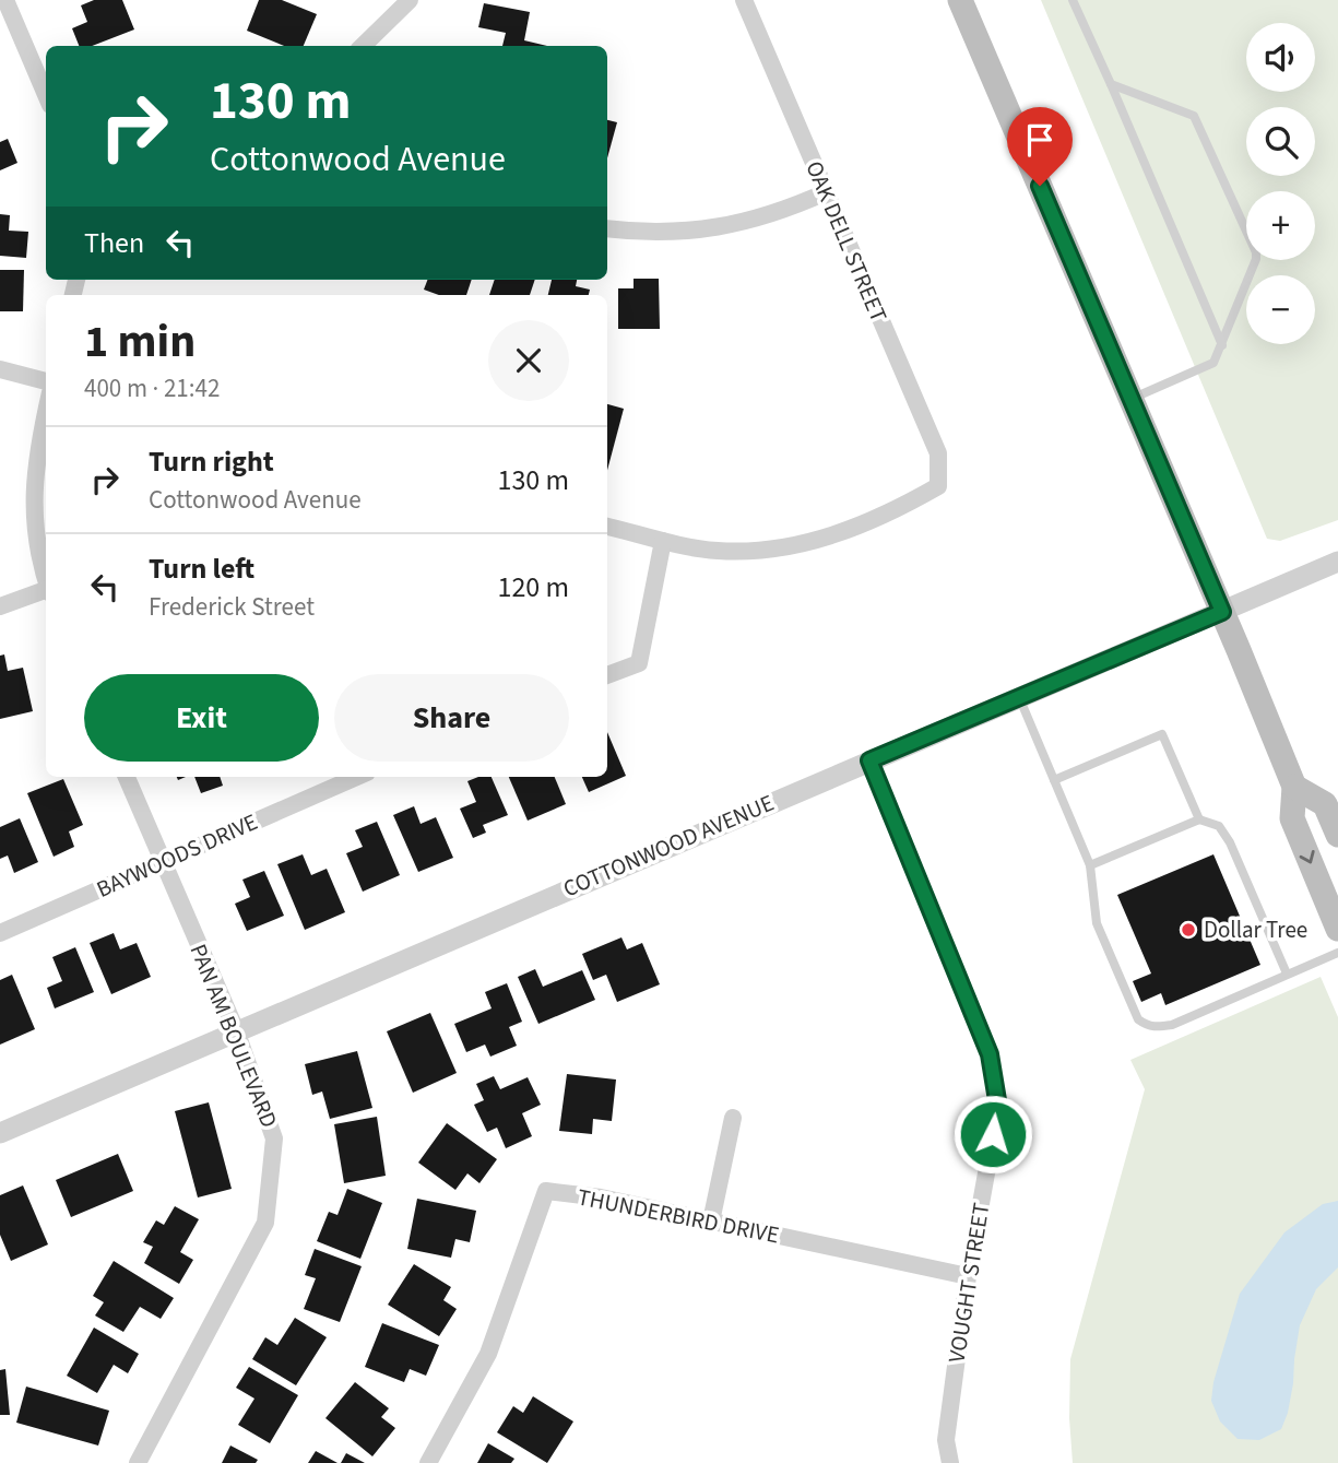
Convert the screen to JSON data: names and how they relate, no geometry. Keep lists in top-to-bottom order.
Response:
{
  "streets": {
    "street": [
      "OAK DELL STREET",
      "COTTONWOOD AVENUE",
      "BAYWOODS DRIVE",
      "PAN AM BOULEVARD",
      "THUNDERBIRD DRIVE",
      "VOUGHT STREET"
    ]
  },
  "crossings": [
    ["COTTONWOOD AVENUE", "PAN AM BOULEVARD"],
    ["COTTONWOOD AVENUE", "VOUGHT STREET"],
    ["BAYWOODS DRIVE", "PAN AM BOULEVARD"],
    ["THUNDERBIRD DRIVE", "VOUGHT STREET"]
  ],
  "places": ["Dollar Tree"],
  "page": {
    "map_buttons": ["+", "−"],
    "turn": ["130 m", "Cottonwood Avenue"],
    "then": "Then",
    "heading": ["1 min", "400 m · 21:42"],
    "list": [
      {
        "name": "Turn right",
        "note": "Cottonwood Avenue",
        "value": "130 m"
      },
      {
        "name": "Turn left",
        "note": "Frederick Street",
        "value": "120 m"
      }
    ],
    "buttons": ["Exit", "Share"]
  }
}
